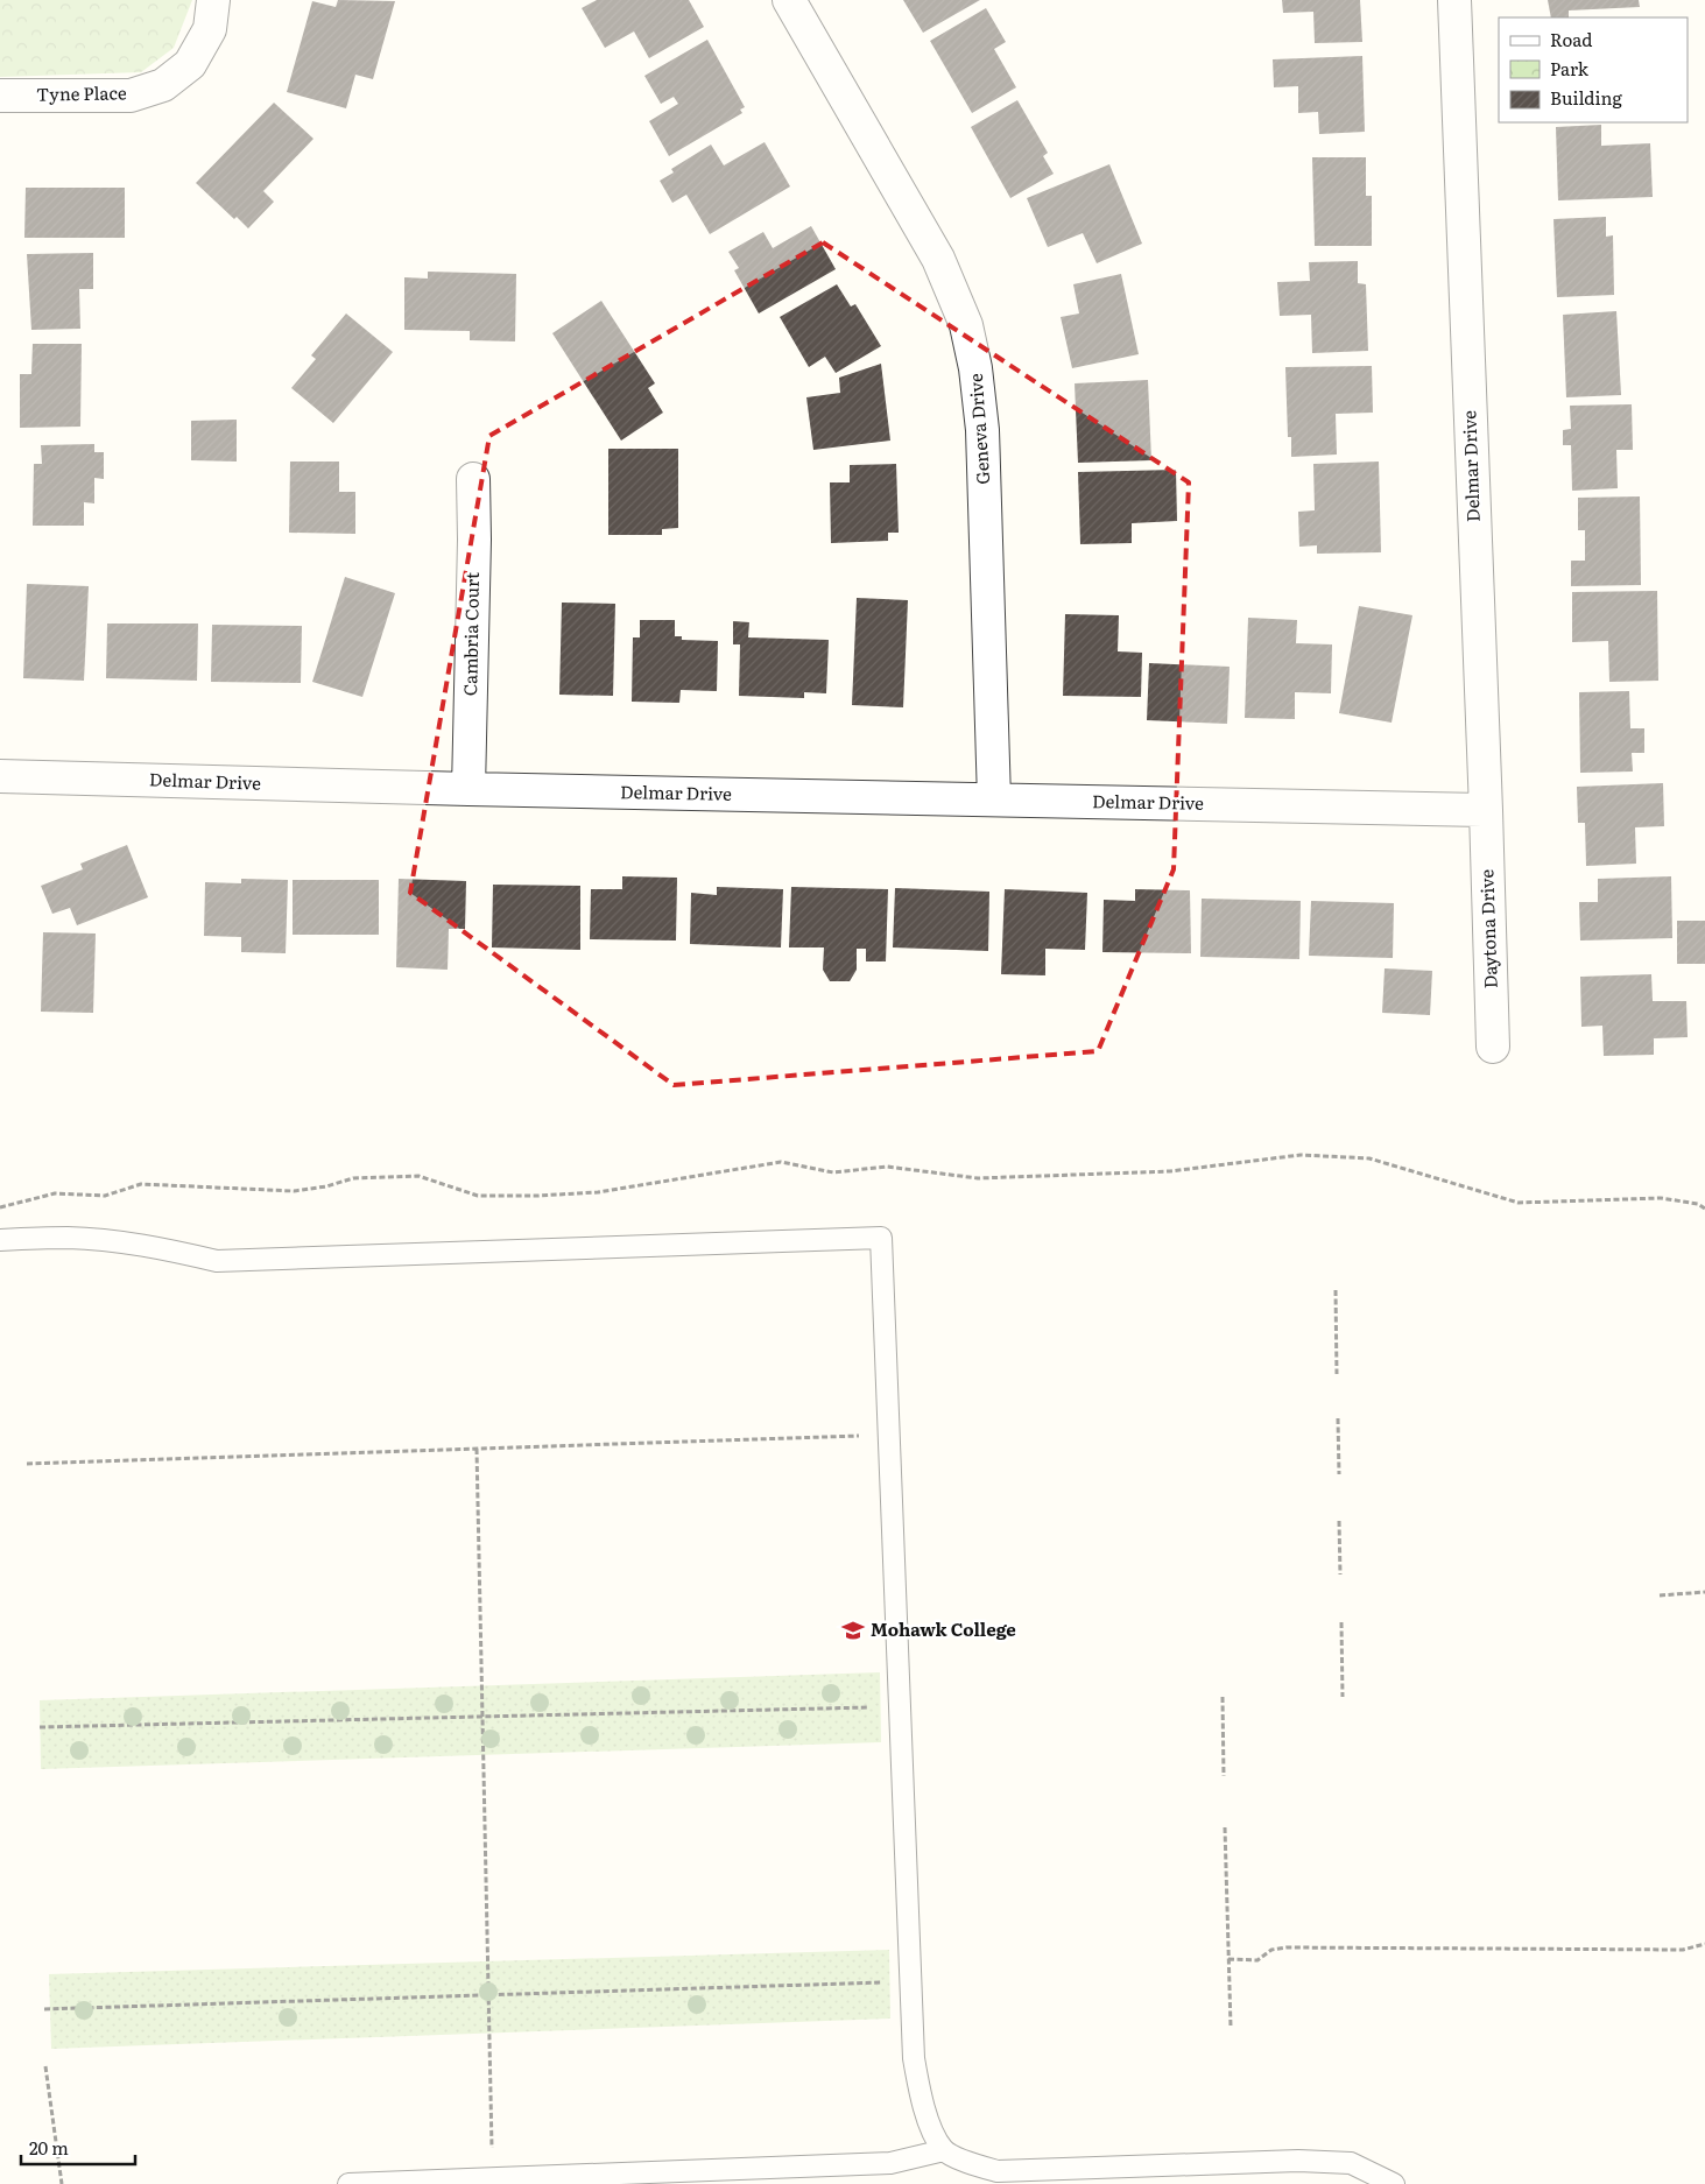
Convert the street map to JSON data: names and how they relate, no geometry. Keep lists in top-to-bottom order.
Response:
{
  "streets": {
    "street": [
      "Tyne Place",
      "Geneva Drive",
      "Delmar Drive",
      "Cambria Court",
      "Daytona Drive"
    ]
  },
  "crossings": [
    ["Geneva Drive", "Delmar Drive"],
    ["Delmar Drive", "Cambria Court"],
    ["Delmar Drive", "Daytona Drive"]
  ],
  "places": {
    "school or university": ["Mohawk College"]
  },
  "legend": ["Road", "Park", "Building"],
  "scale_bar": "20 m"
}
